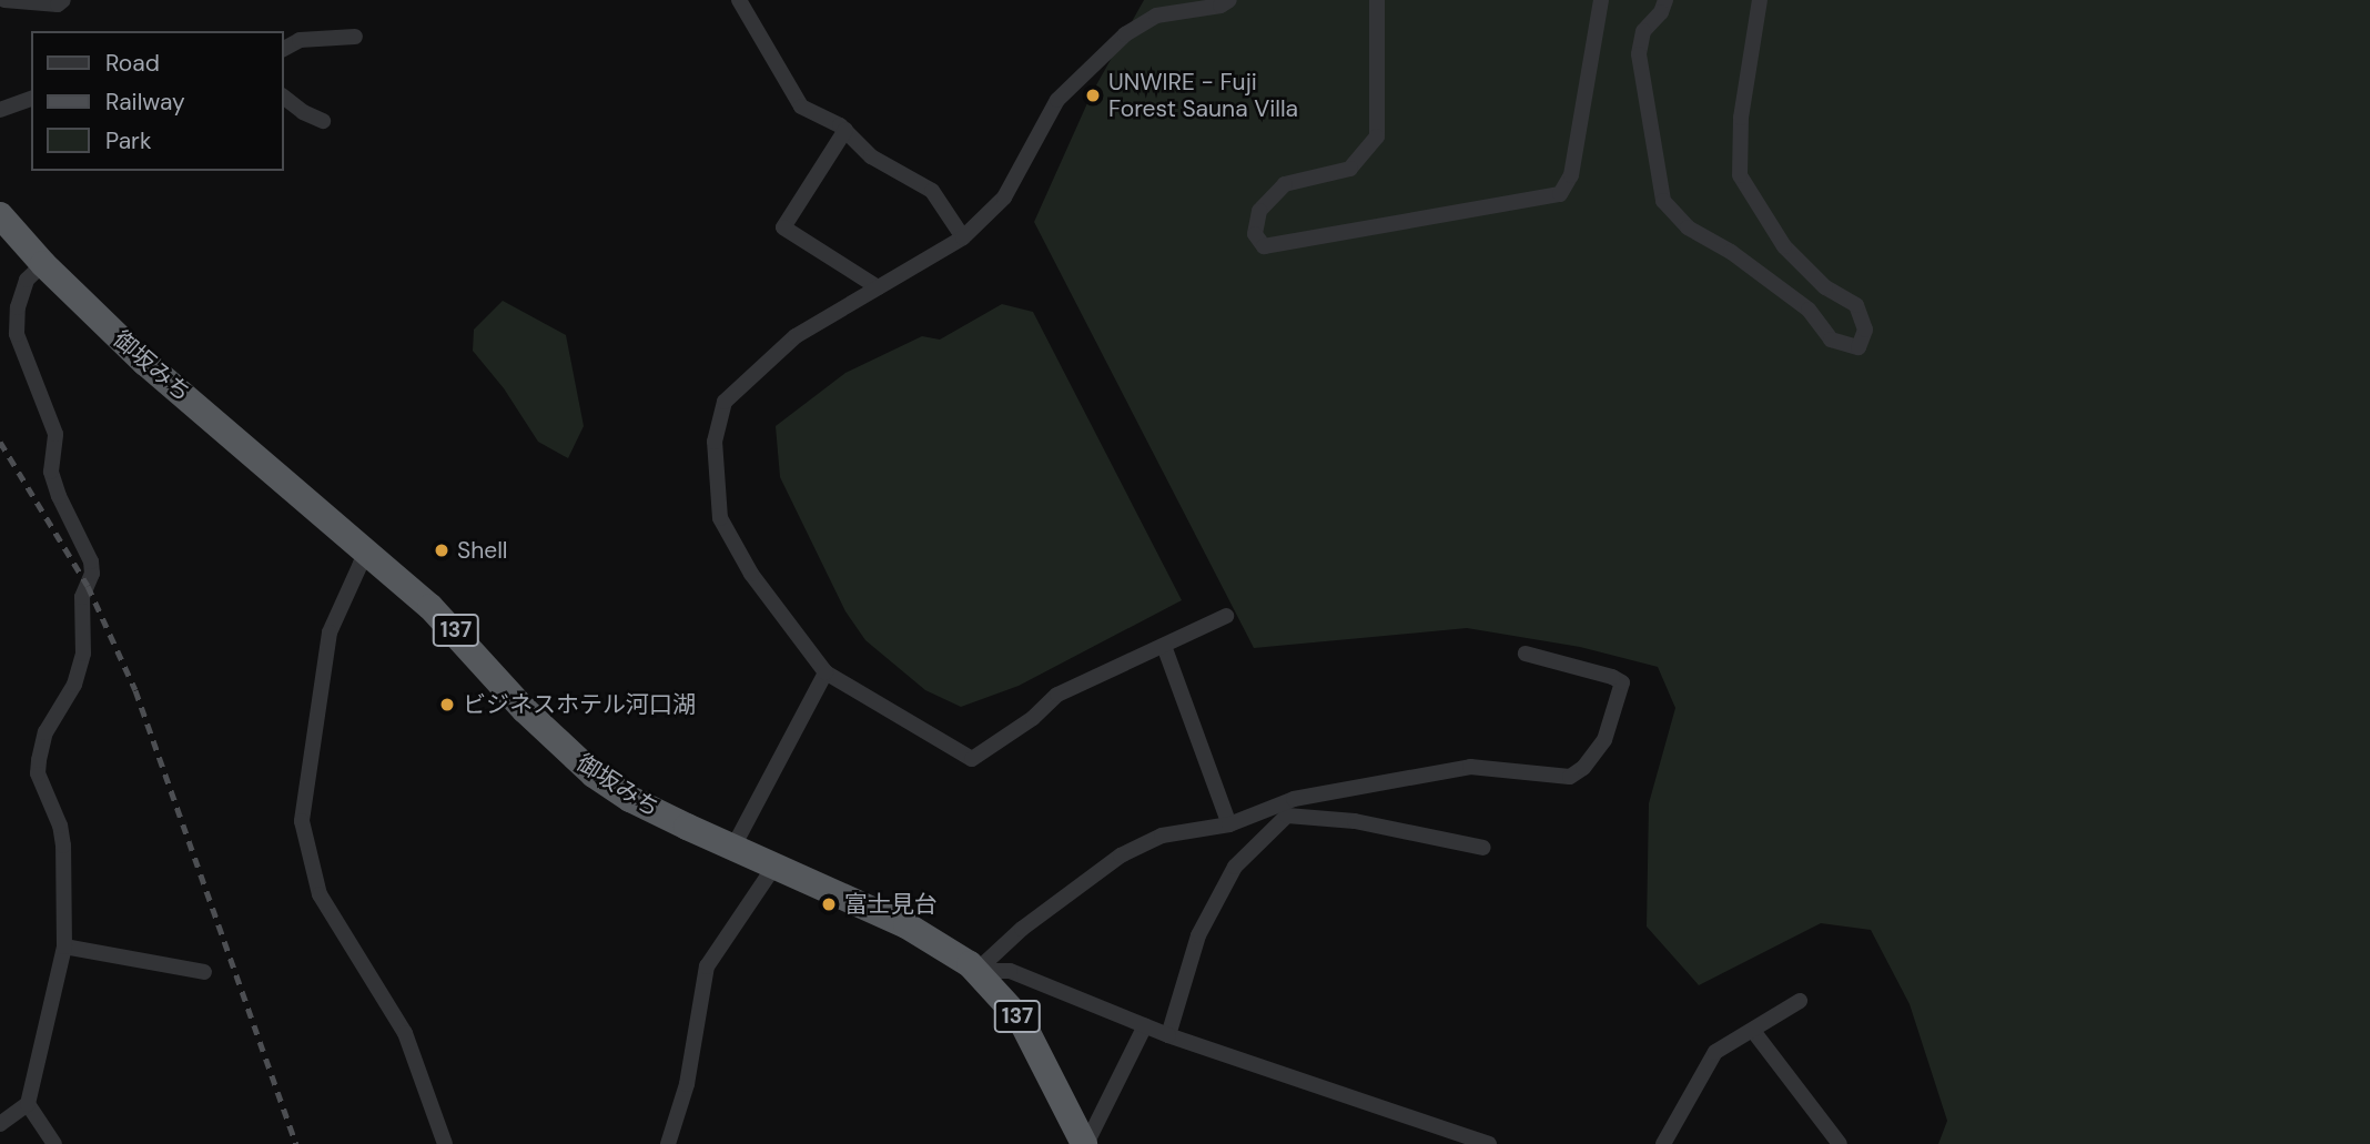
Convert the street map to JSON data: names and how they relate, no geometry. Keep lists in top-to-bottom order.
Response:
{
  "streets": {
    "highway": ["御坂みち", "137"]
  },
  "places": [
    "UNWIRE - Fuji Forest Sauna Villa",
    "Shell",
    "ビジネスホテル河口湖",
    "富士見台"
  ],
  "legend": ["Road", "Railway", "Park"]
}
